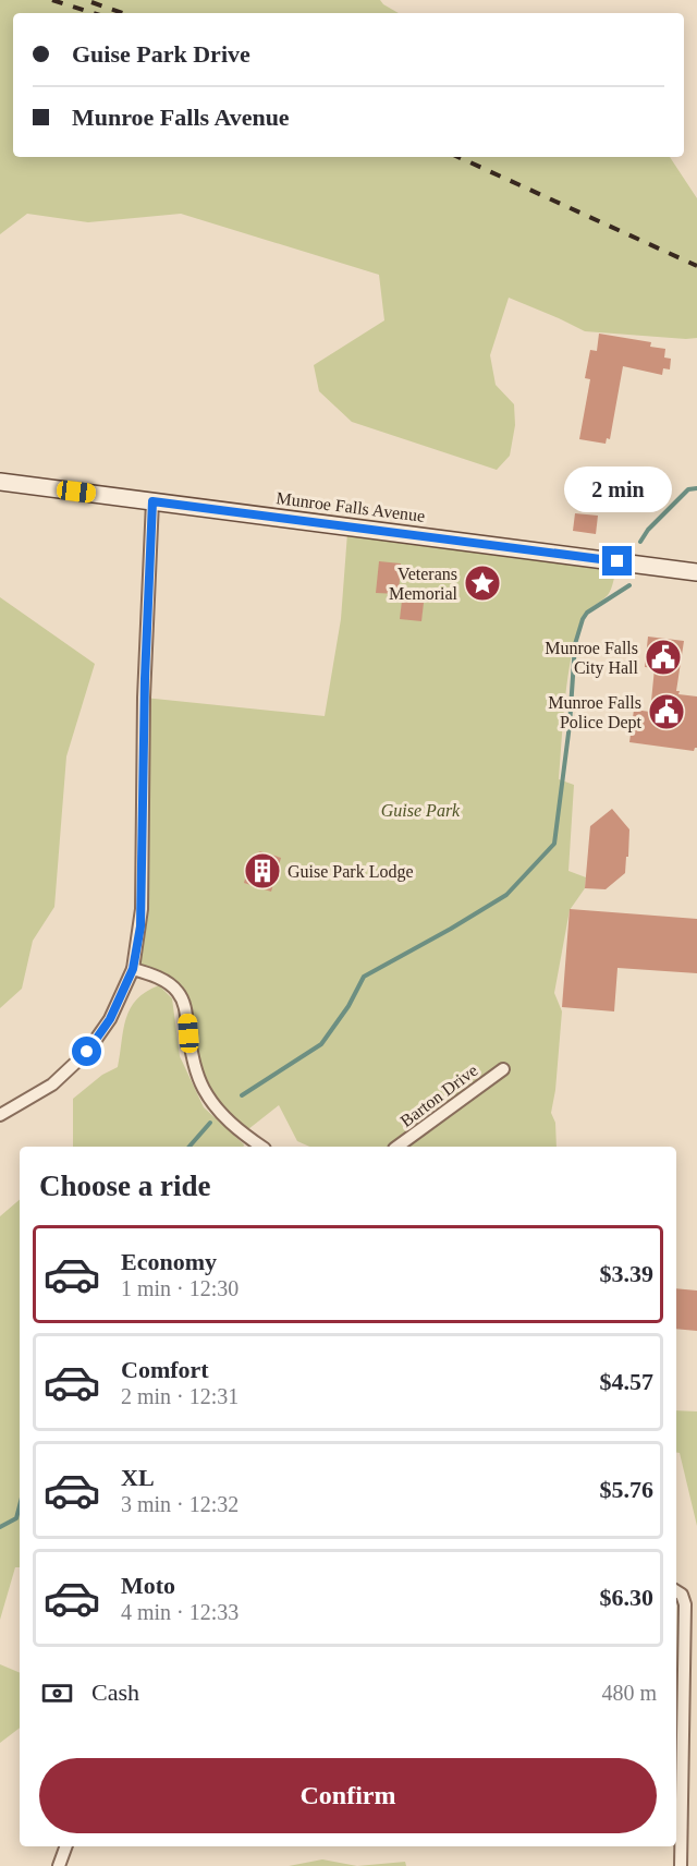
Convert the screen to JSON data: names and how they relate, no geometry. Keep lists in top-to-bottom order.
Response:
{
  "streets": {
    "street": ["Munroe Falls Avenue", "Barton Drive"]
  },
  "parks": ["Guise Park"],
  "places": {
    "place": ["Veterans Memorial"],
    "public building": ["Munroe Falls City Hall", "Munroe Falls Police Dept"],
    "building": ["Guise Park Lodge"]
  },
  "page": {
    "banner": ["Guise Park Drive", "Munroe Falls Avenue"],
    "bubble": "2 min",
    "heading": "Choose a ride",
    "list": [
      {
        "name": "Economy",
        "note": "1 min · 12:30",
        "value": "$3.39"
      },
      {
        "name": "Comfort",
        "note": "2 min · 12:31",
        "value": "$4.57"
      },
      {
        "name": "XL",
        "note": "3 min · 12:32",
        "value": "$5.76"
      },
      {
        "name": "Moto",
        "note": "4 min · 12:33",
        "value": "$6.30"
      }
    ],
    "pay": ["Cash", "480 m"],
    "buttons": "Confirm"
  }
}
